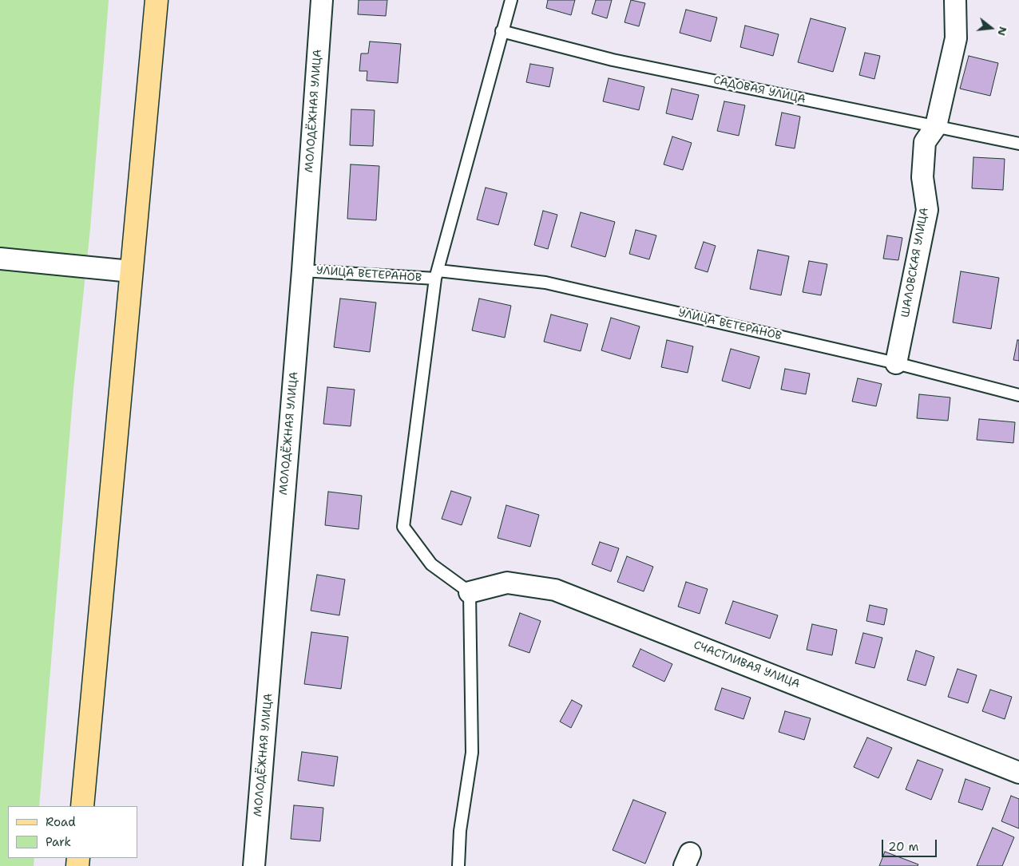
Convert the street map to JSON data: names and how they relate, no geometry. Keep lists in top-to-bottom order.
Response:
{
  "streets": {
    "street": ["МОЛОДЁЖНАЯ УЛИЦА", "ШАЛОВСКАЯ УЛИЦА", "СЧАСТЛИВАЯ УЛИЦА"],
    "lane": ["САДОВАЯ УЛИЦА", "УЛИЦА ВЕТЕРАНОВ"]
  },
  "crossings": [
    ["САДОВАЯ УЛИЦА", "ШАЛОВСКАЯ УЛИЦА"],
    ["МОЛОДЁЖНАЯ УЛИЦА", "УЛИЦА ВЕТЕРАНОВ"],
    ["ШАЛОВСКАЯ УЛИЦА", "УЛИЦА ВЕТЕРАНОВ"]
  ],
  "legend": ["Road", "Park"],
  "scale_bar": "20 m",
  "north": "right"
}
